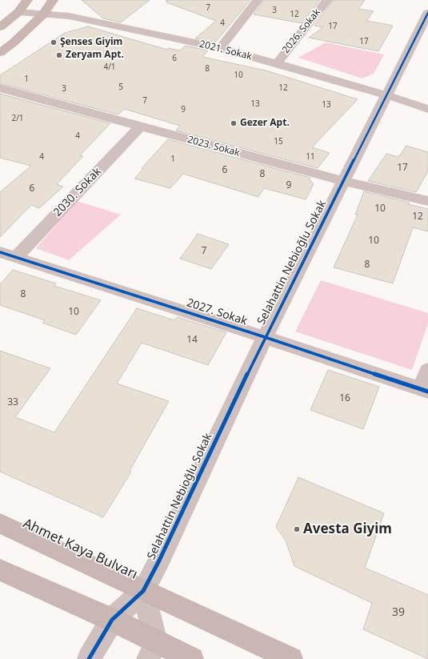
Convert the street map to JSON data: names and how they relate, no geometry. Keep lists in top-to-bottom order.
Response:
{
  "streets": {
    "main road": ["Ahmet Kaya Bulvarı"],
    "street": [
      "2026. Sokak",
      "2021. Sokak",
      "2023. Sokak",
      "2030. Sokak",
      "Selahattin Nebioğlu Sokak",
      "2027. Sokak"
    ]
  },
  "crossings": [
    ["2026. Sokak", "2021. Sokak"],
    ["2021. Sokak", "Selahattin Nebioğlu Sokak"],
    ["2023. Sokak", "2030. Sokak"],
    ["2023. Sokak", "Selahattin Nebioğlu Sokak"],
    ["2030. Sokak", "2027. Sokak"],
    ["Selahattin Nebioğlu Sokak", "2027. Sokak"],
    ["Selahattin Nebioğlu Sokak", "Ahmet Kaya Bulvarı"]
  ],
  "places": [
    "Şenses Giyim",
    "Zeryam Apt.",
    "Gezer Apt.",
    "Avesta Giyim"
  ],
  "house_numbers": [
    "7",
    "3",
    "12",
    "4",
    "17",
    "17",
    "6",
    "4/1",
    "8",
    "10",
    "1",
    "5",
    "12",
    "3",
    "7",
    "13",
    "13",
    "9",
    "2/1",
    "4",
    "15",
    "4",
    "11",
    "1",
    "17",
    "6",
    "8",
    "9",
    "6",
    "10",
    "12",
    "10",
    "7",
    "8",
    "8",
    "10",
    "14",
    "16",
    "33",
    "39"
  ]
}
